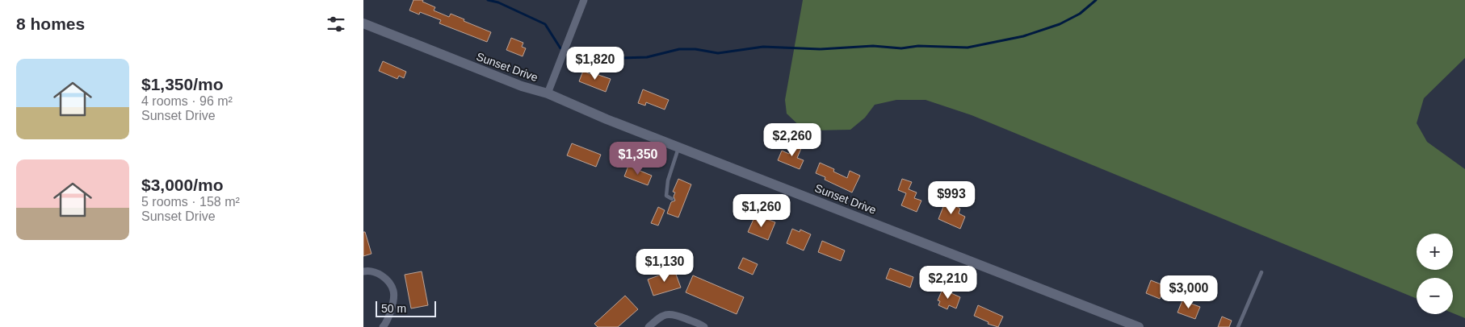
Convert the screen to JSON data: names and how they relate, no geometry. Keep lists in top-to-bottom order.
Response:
{
  "streets": {
    "street": ["Sunset Drive"]
  },
  "scale_bar": "50 m",
  "page": {
    "heading": "8 homes",
    "price": [
      "$1,820",
      "$2,260",
      "$1,350",
      "$993",
      "$1,260",
      "$1,130",
      "$2,210",
      "$3,000"
    ],
    "list": [
      {
        "name": "$1,350/mo",
        "note": "4 rooms · 96 m² · Sunset Drive"
      },
      {
        "name": "$3,000/mo",
        "note": "5 rooms · 158 m² · Sunset Drive"
      }
    ],
    "map_buttons": ["+", "−"],
    "scale": "50 m"
  }
}
